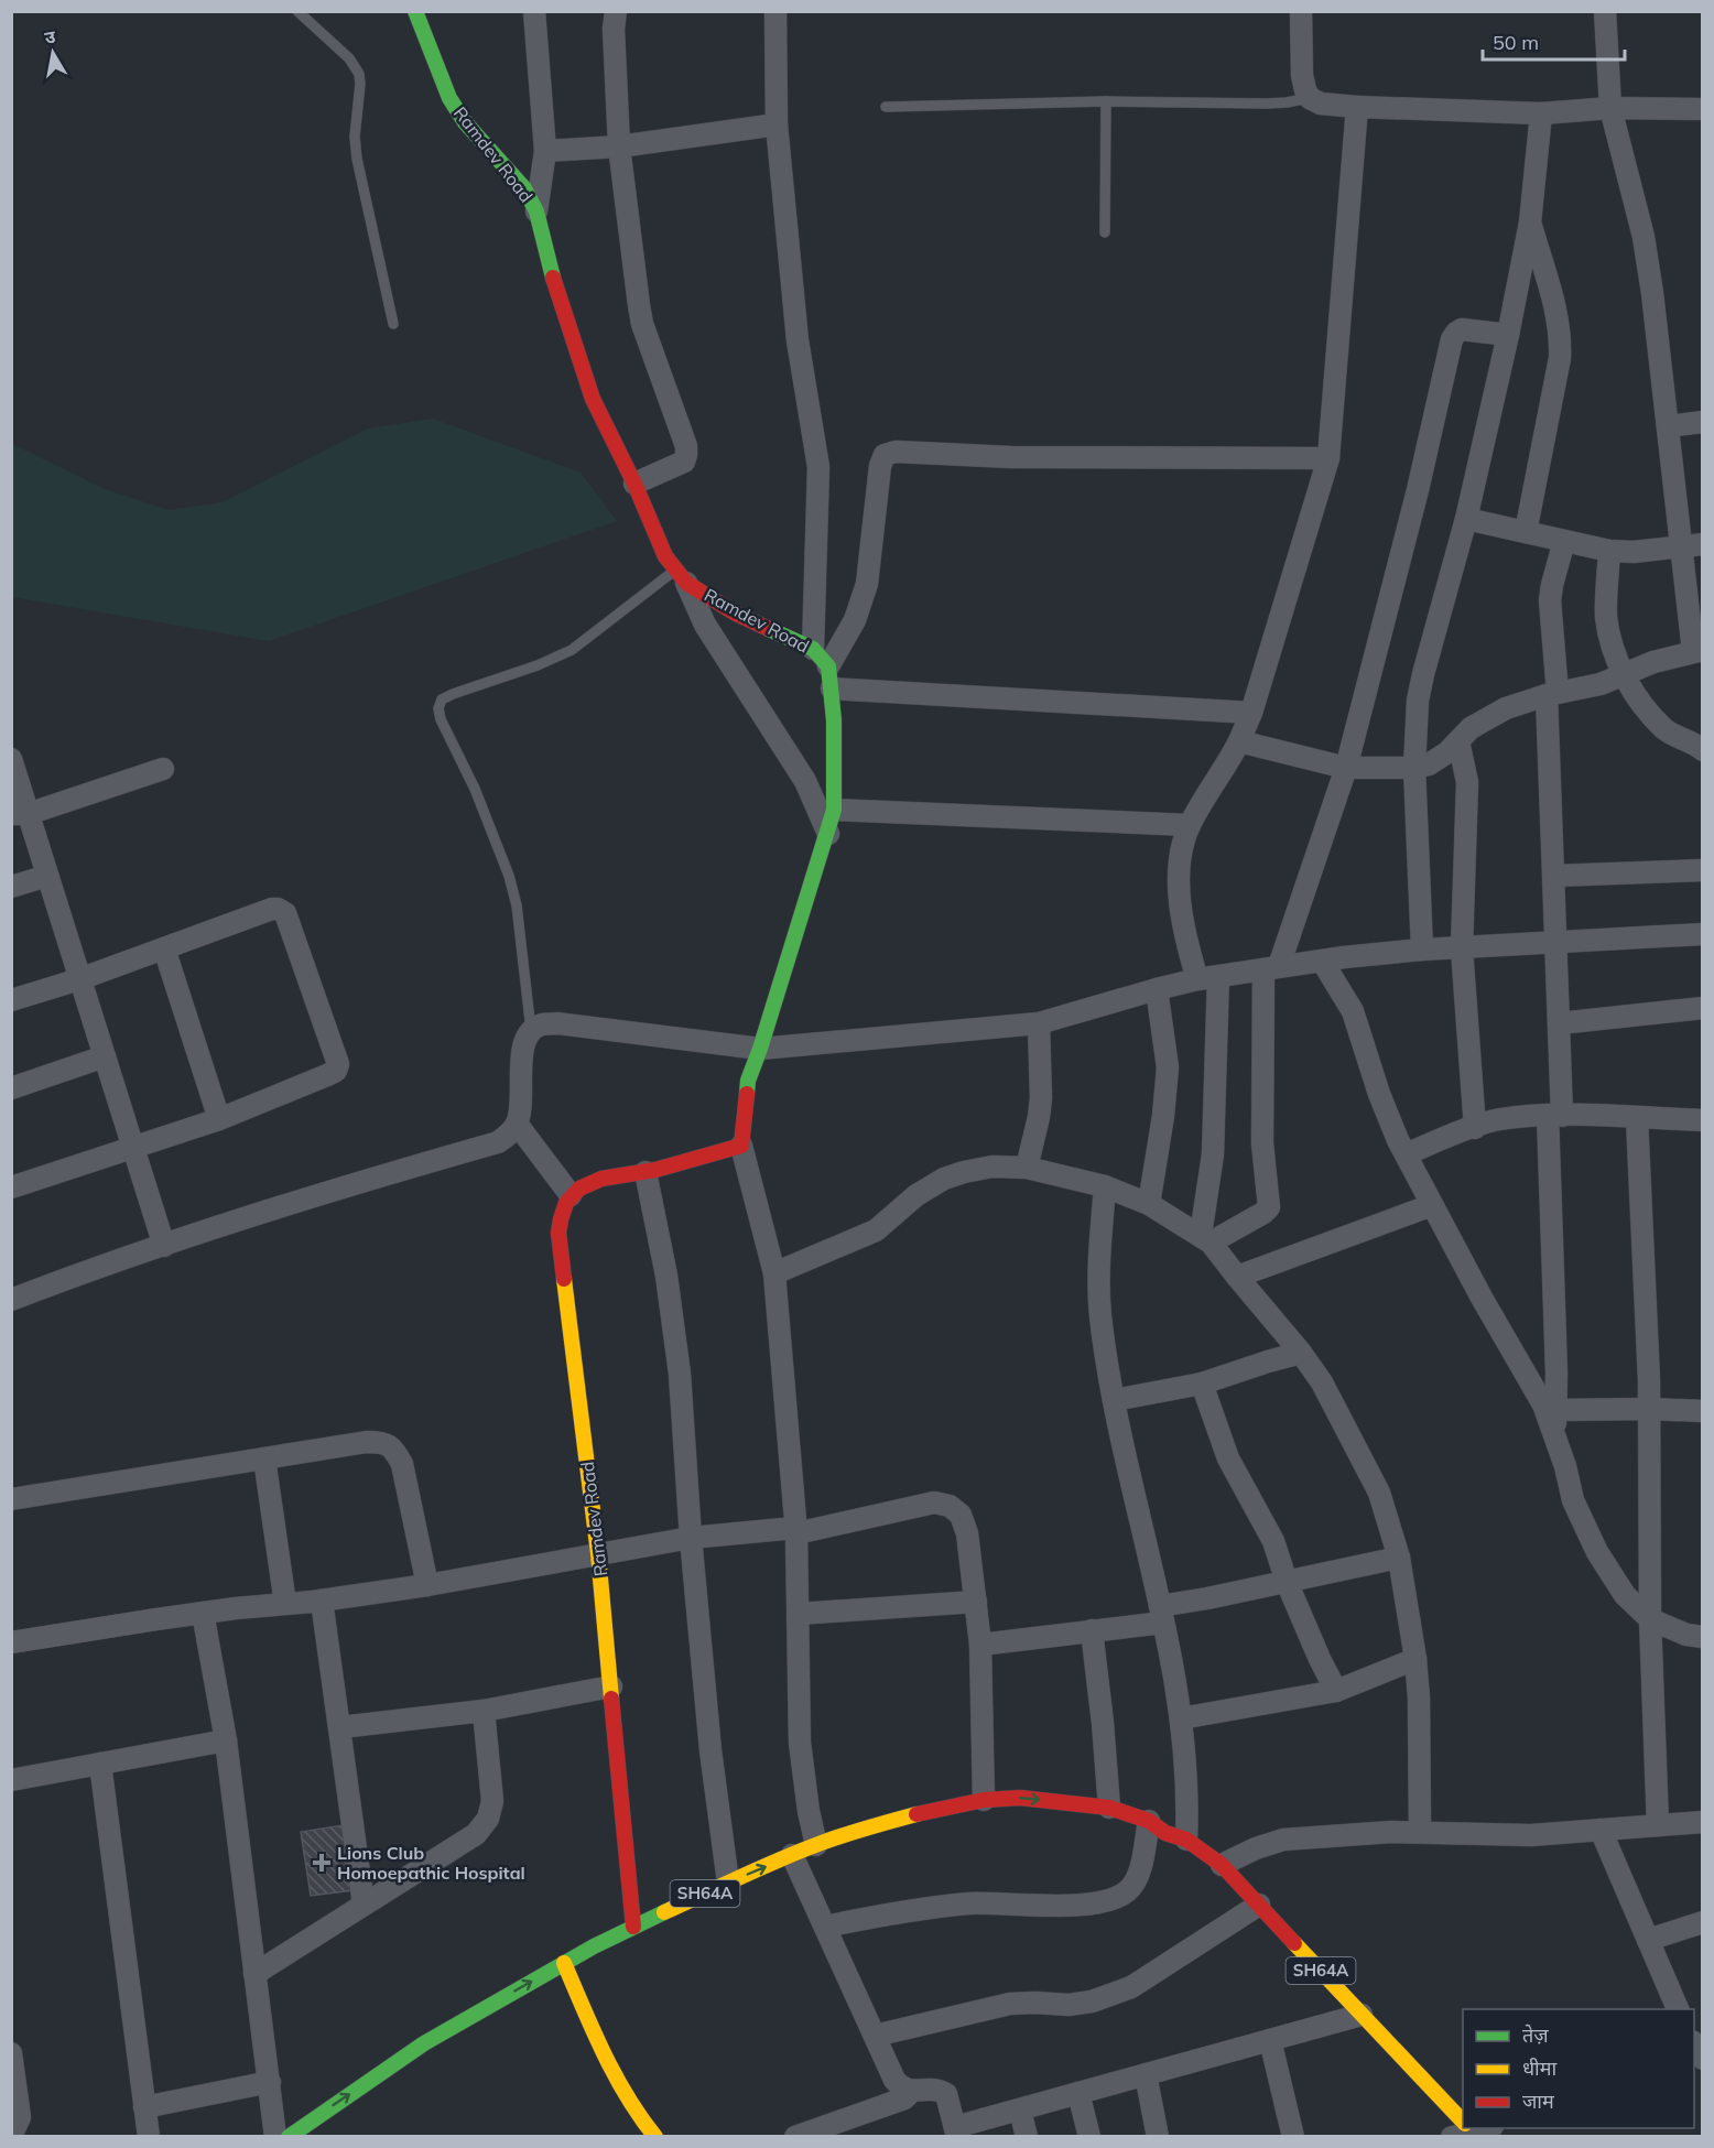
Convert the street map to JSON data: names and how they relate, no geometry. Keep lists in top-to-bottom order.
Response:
{
  "streets": {
    "street": ["Ramdev Road", "SH64A"]
  },
  "crossings": [
    ["Ramdev Road", "SH64A"]
  ],
  "places": {
    "health": ["Lions Club Homoepathic Hospital"]
  },
  "legend": ["तेज़", "धीमा", "जाम"],
  "scale_bar": "50 m",
  "north": "top"
}
